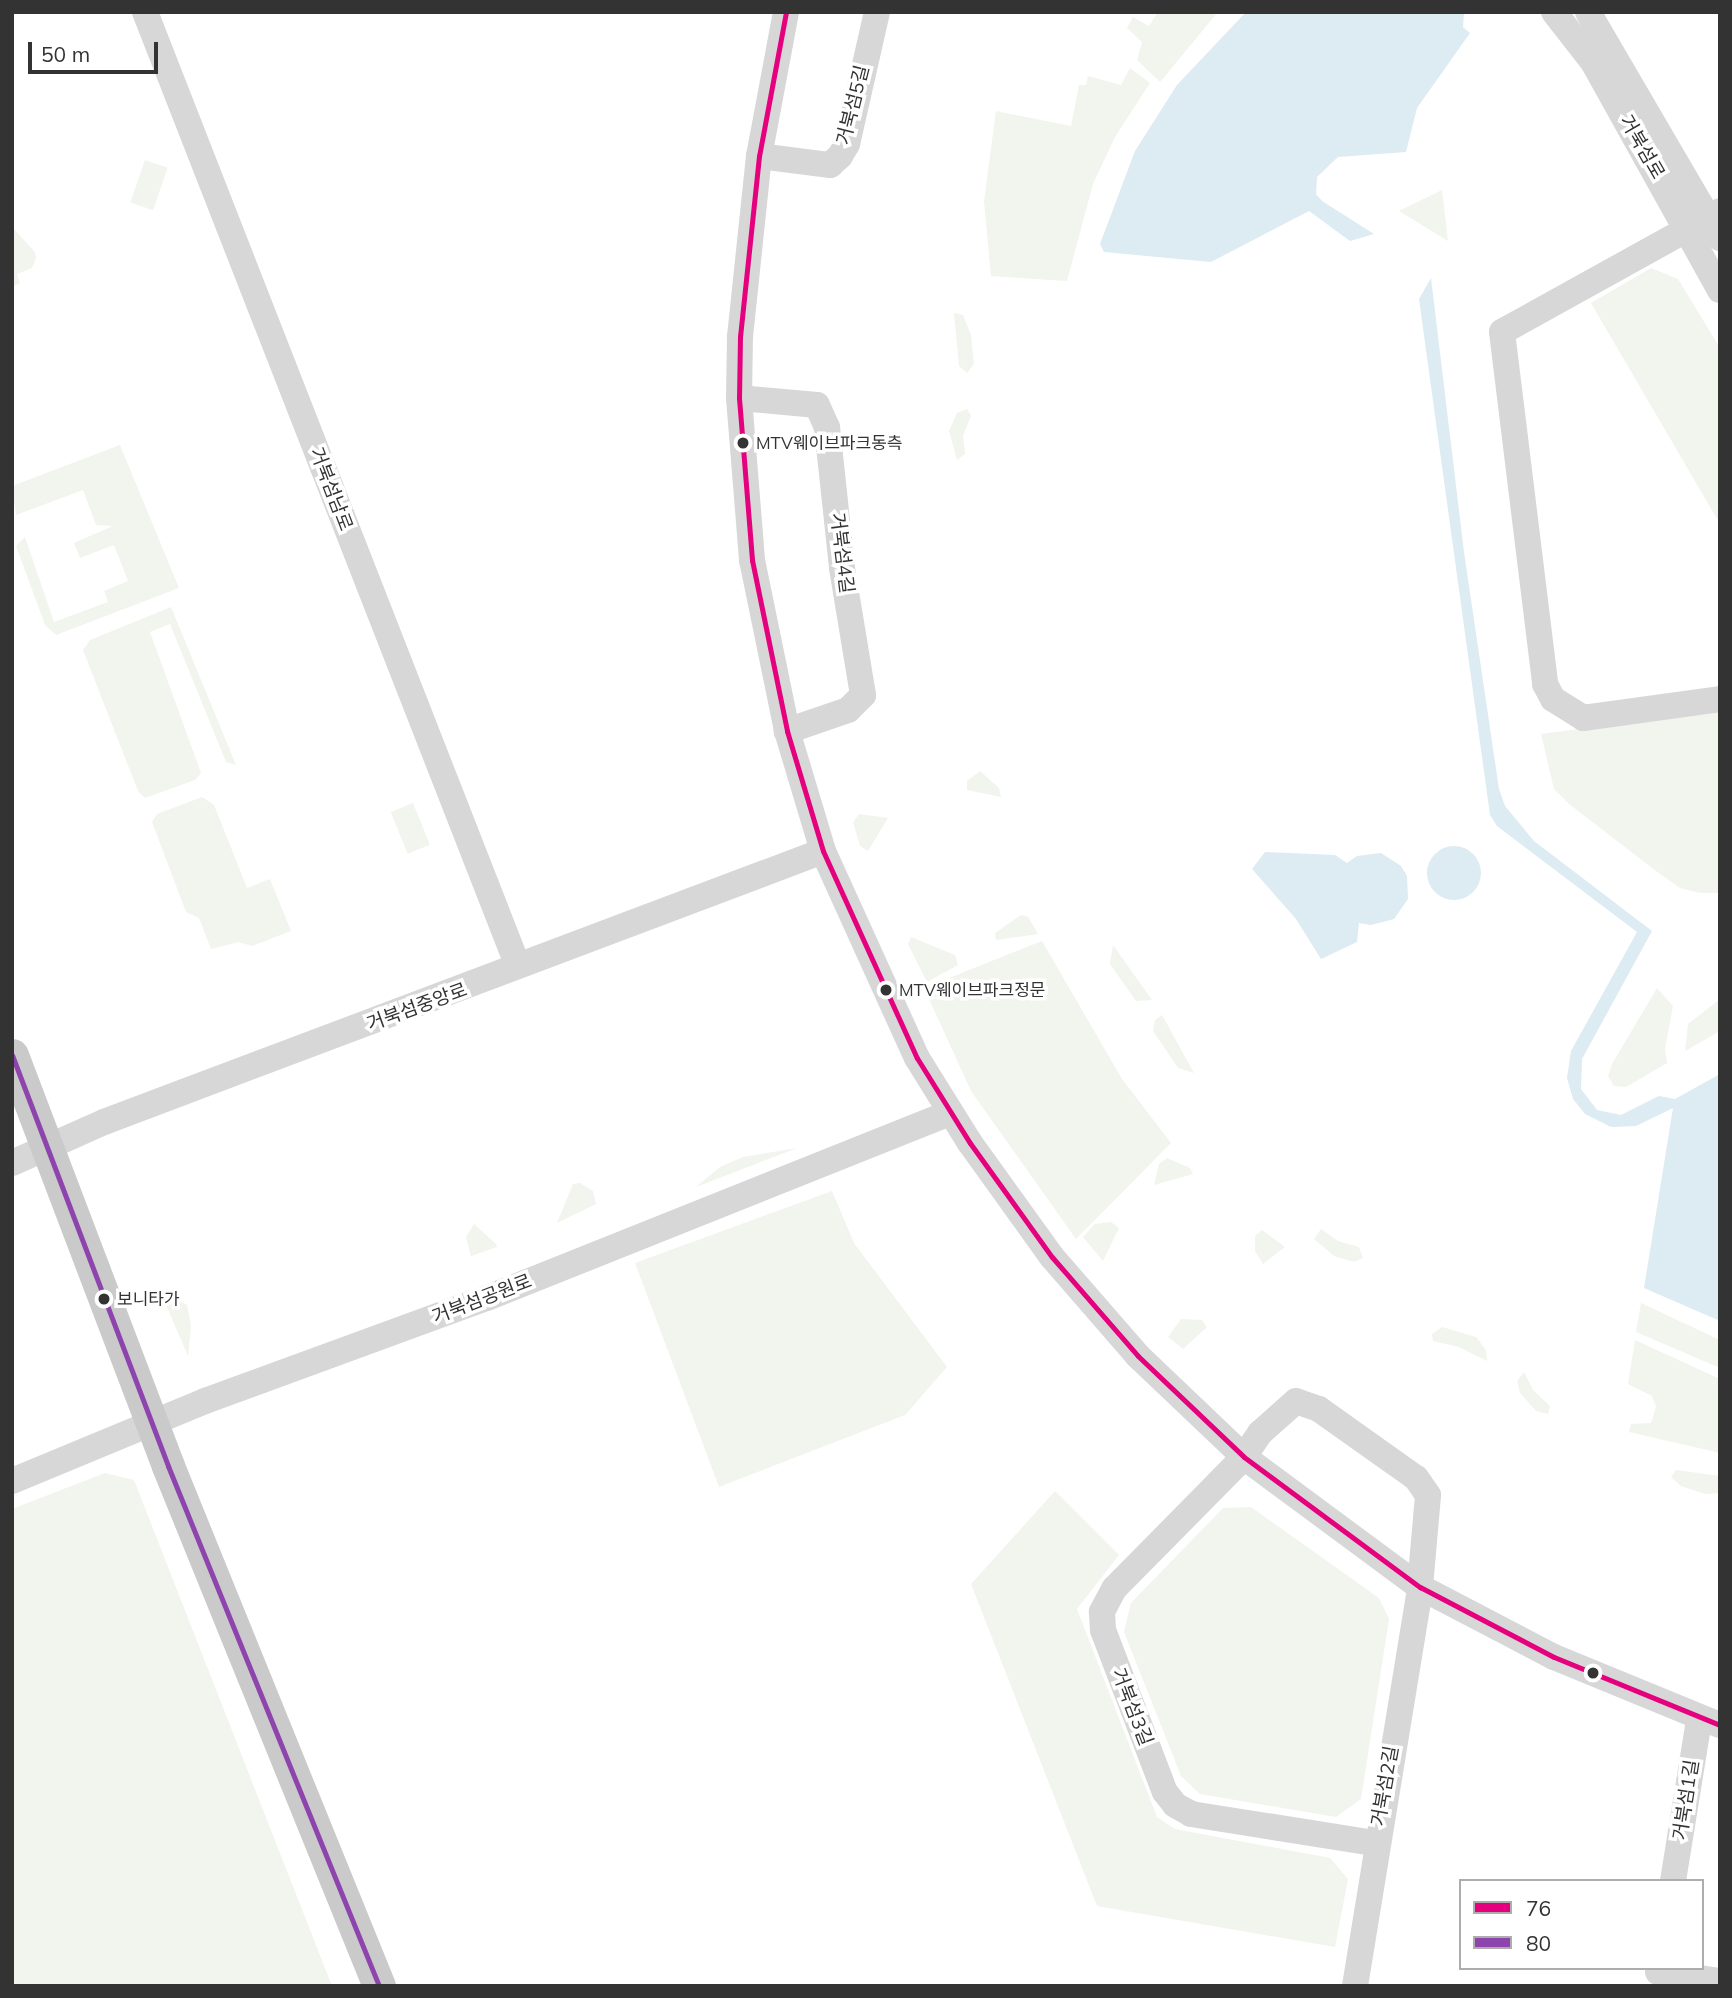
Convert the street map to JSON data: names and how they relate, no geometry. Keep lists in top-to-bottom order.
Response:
{
  "streets": {
    "street": [
      "거북섬5길",
      "거북섬로",
      "거북섬남로",
      "거북섬4길",
      "거북섬중앙로",
      "거북섬공원로",
      "거북섬3길",
      "거북섬2길",
      "거북섬1길"
    ]
  },
  "crossings": [
    ["거북섬남로", "거북섬중앙로"],
    ["거북섬3길", "거북섬2길"]
  ],
  "places": ["MTV웨이브파크동측", "MTV웨이브파크정문", "보니타가"],
  "lines": ["transit line 76", "transit line 80"],
  "legend": ["76", "80"],
  "scale_bar": "50 m"
}
